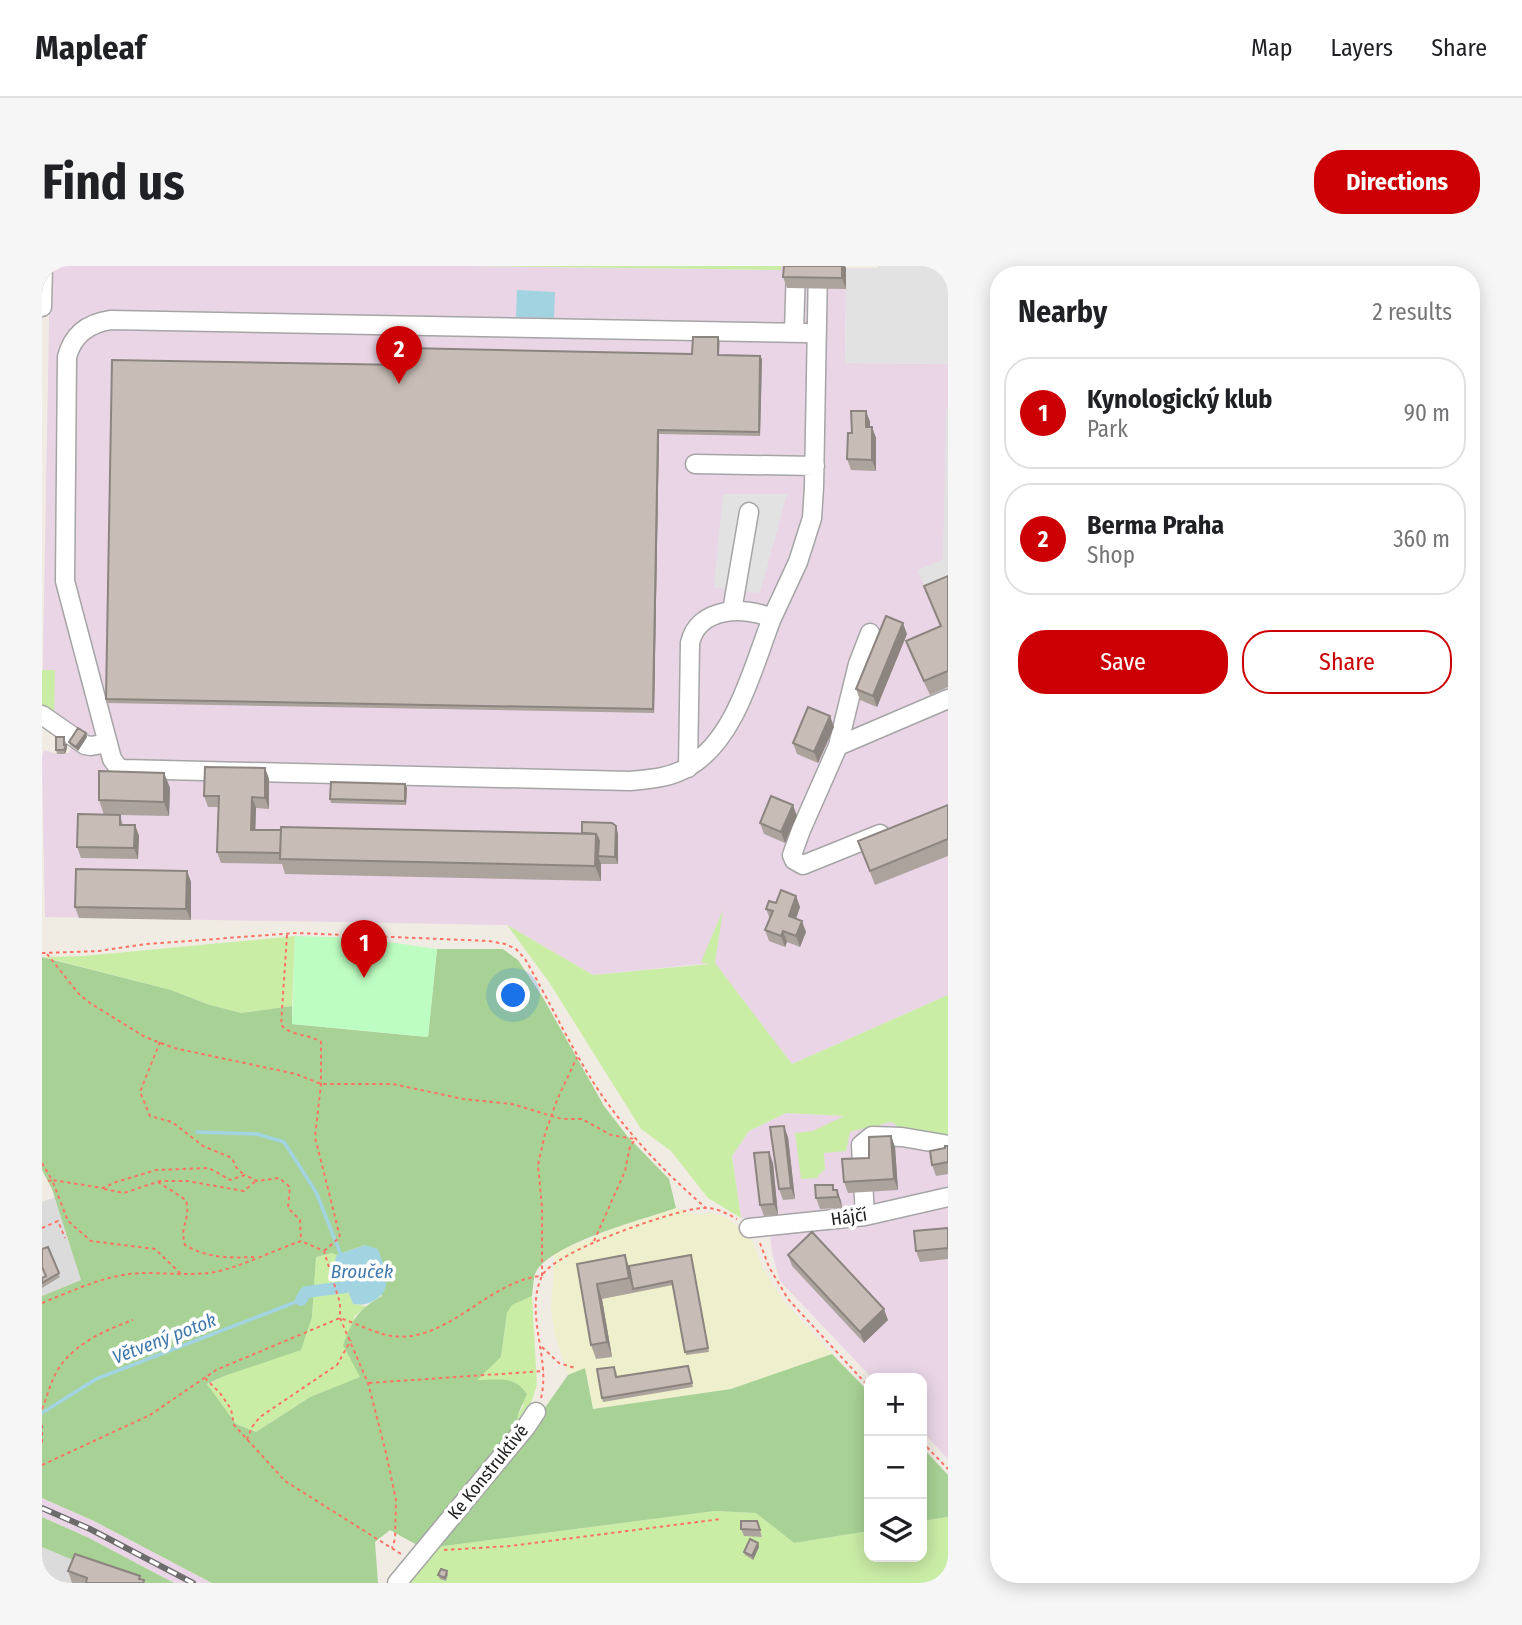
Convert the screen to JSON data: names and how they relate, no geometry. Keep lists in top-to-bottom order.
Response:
{
  "streets": {
    "street": ["Hájčí", "Ke Konstruktivě"]
  },
  "water": ["Brouček", "Větvený potok"],
  "page": {
    "header": "Mapleaf",
    "nav": ["Map", "Layers", "Share"],
    "buttons": [
      "Directions",
      ["Save", "Share"]
    ],
    "title": "Find us",
    "heading": ["Nearby", "2 results"],
    "pins": ["2", "1"],
    "list": [
      {
        "mark": "1",
        "name": "Kynologický klub",
        "note": "Park",
        "value": "90 m"
      },
      {
        "mark": "2",
        "name": "Berma Praha",
        "note": "Shop",
        "value": "360 m"
      }
    ],
    "map_buttons": ["+", "−"]
  }
}
